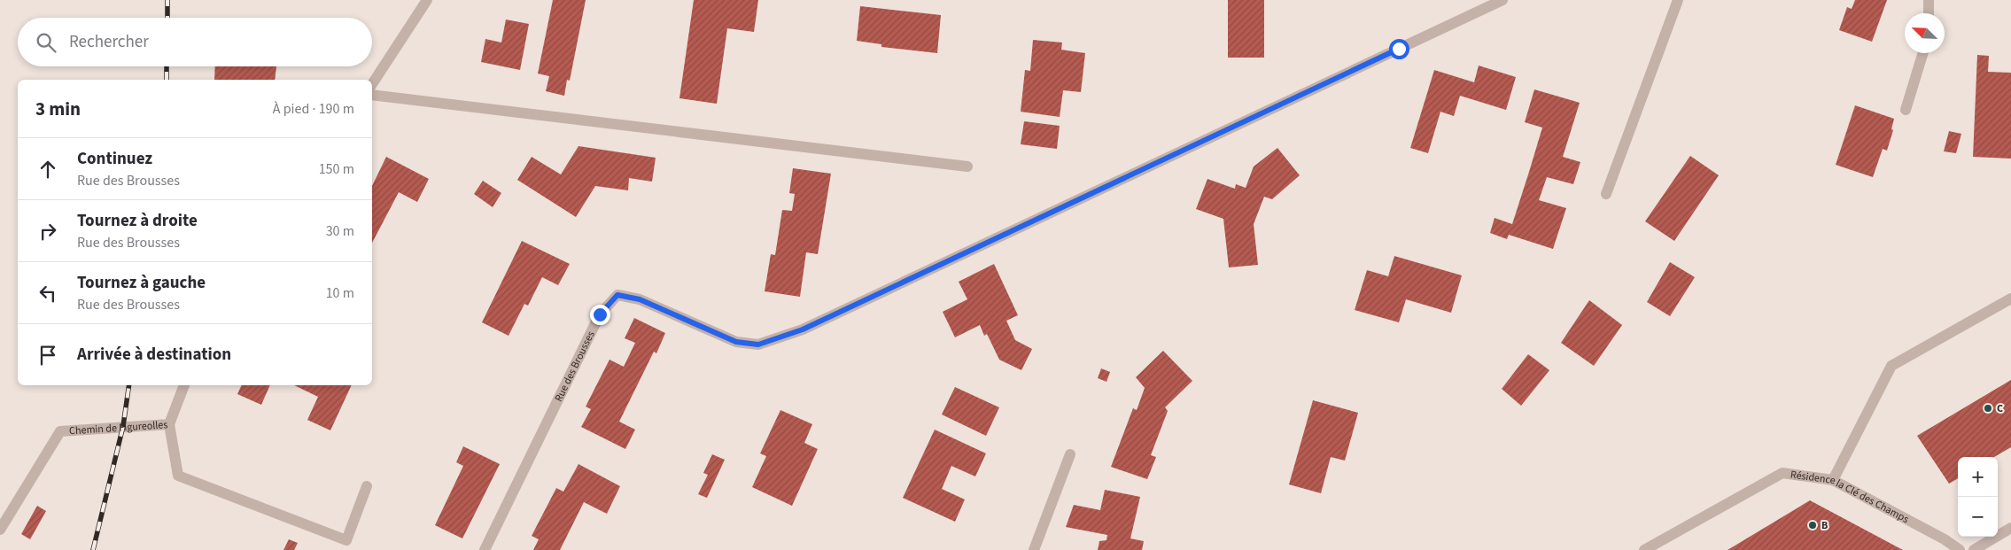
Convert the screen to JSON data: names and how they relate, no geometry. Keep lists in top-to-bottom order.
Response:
{
  "streets": {
    "street": ["Rue des Brousses", "Chemin de Figureolles", "Résidence la Clé des Champs"]
  },
  "places": ["C", "B"],
  "north": "top left",
  "page": {
    "search": "Rechercher",
    "heading": ["3 min", "À pied · 190 m"],
    "list": [
      ["Continuez", "Rue des Brousses", "150 m"],
      ["Tournez à droite", "Rue des Brousses", "30 m"],
      ["Tournez à gauche", "Rue des Brousses", "10 m"],
      "Arrivée à destination"
    ],
    "map_buttons": ["+", "−"]
  }
}
